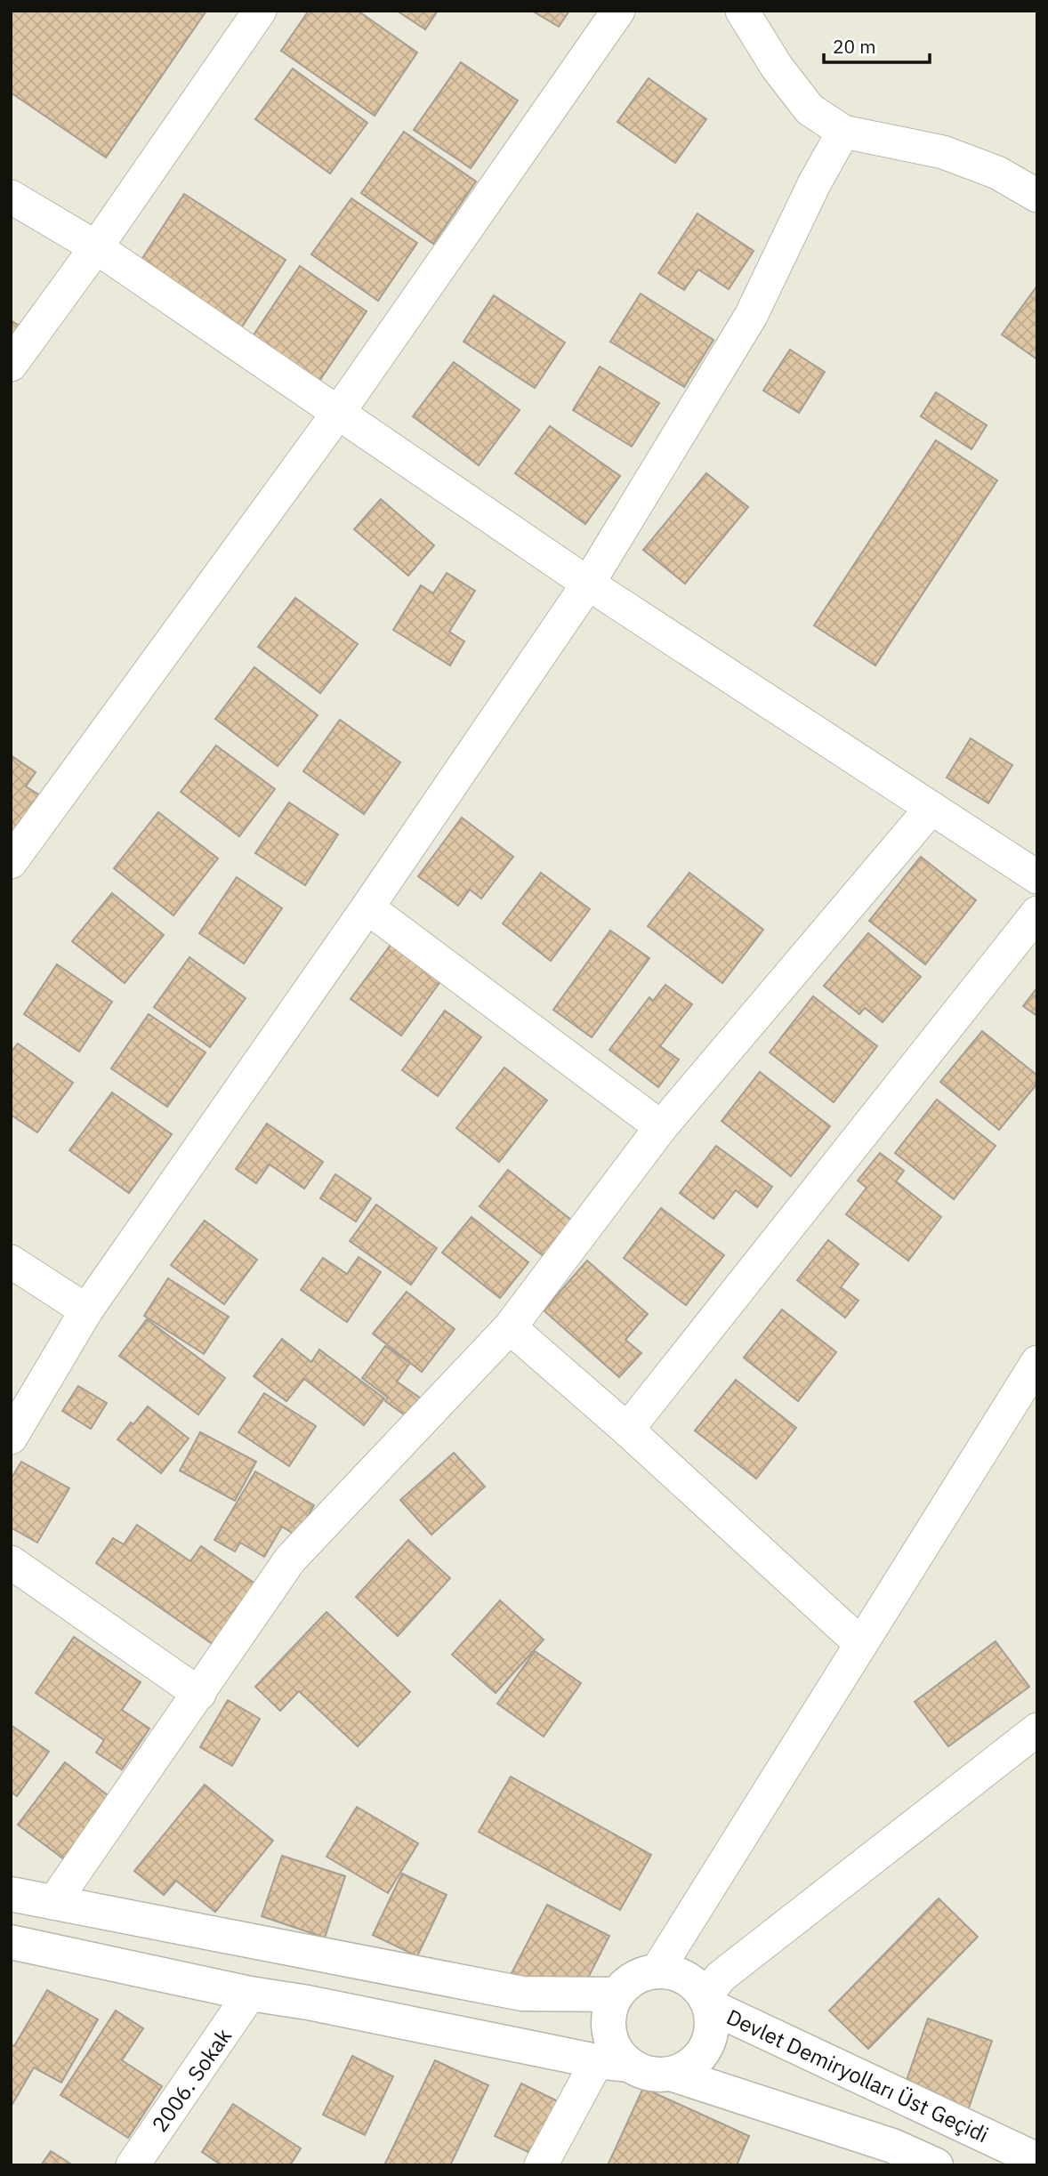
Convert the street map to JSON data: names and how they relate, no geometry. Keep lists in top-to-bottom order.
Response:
{
  "streets": {
    "main road": ["Devlet Demiryolları Üst Geçidi"],
    "street": ["2006. Sokak"]
  },
  "scale_bar": "20 m"
}
